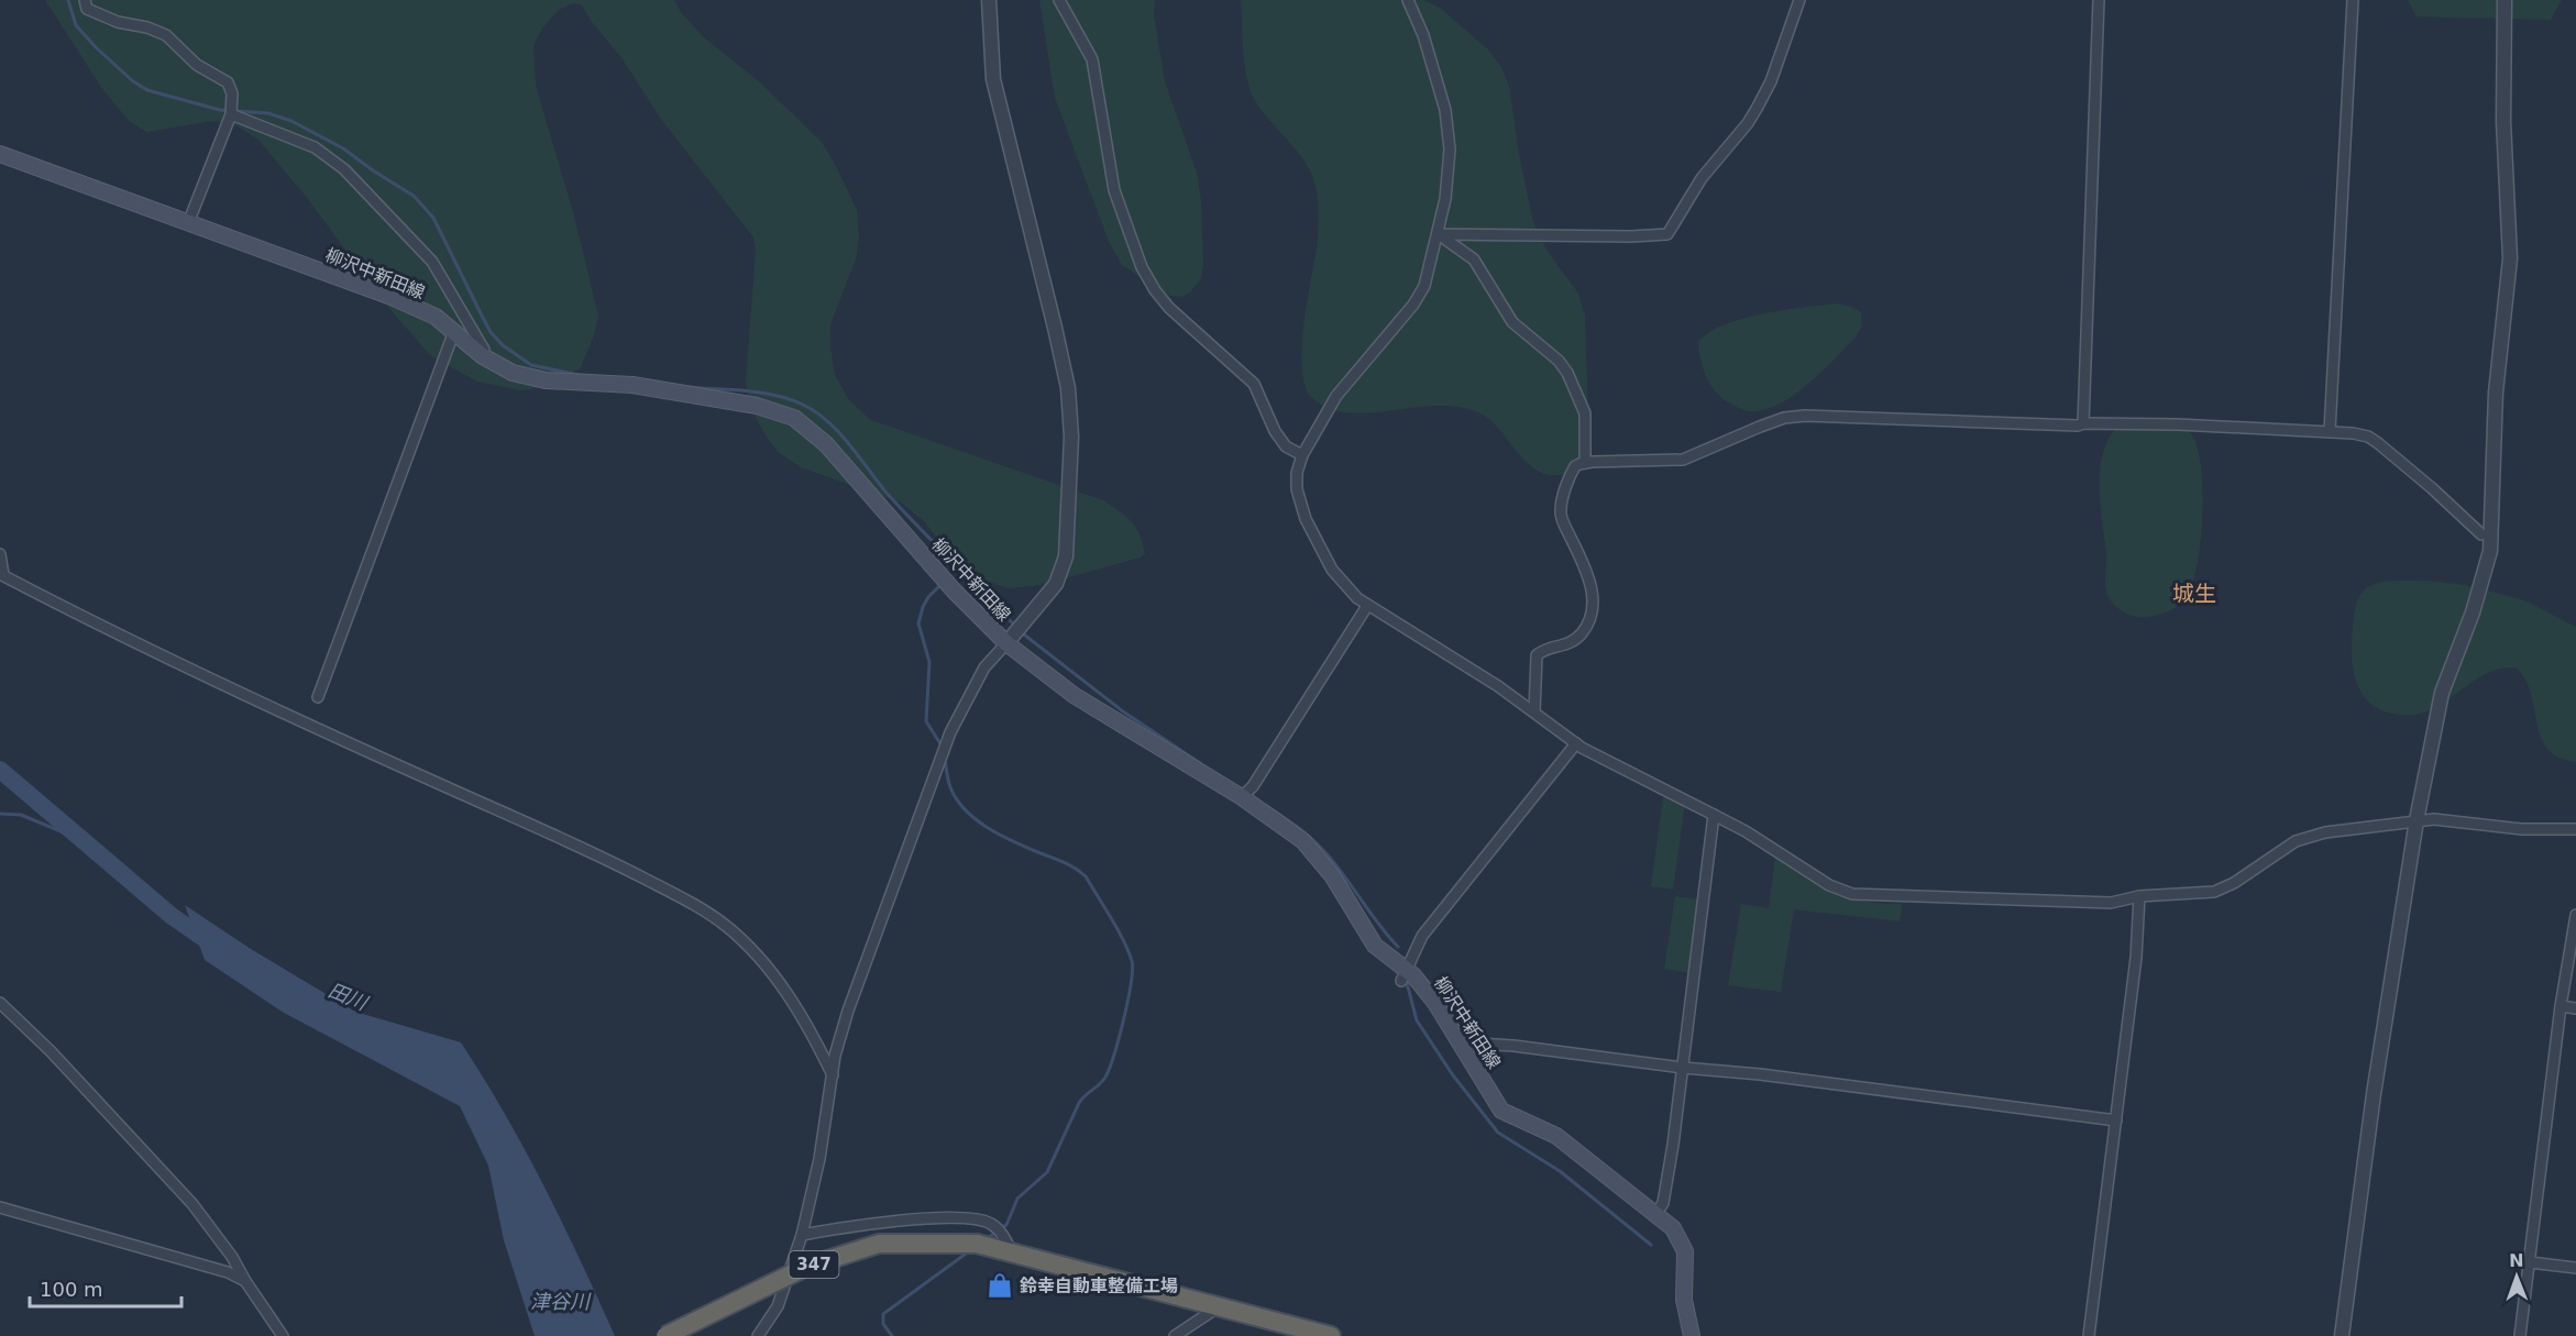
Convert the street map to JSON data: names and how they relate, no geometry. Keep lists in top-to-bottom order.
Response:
{
  "streets": {
    "highway": ["347"],
    "main road": ["柳沢中新田線"]
  },
  "districts": ["城生"],
  "water": ["田川", "津谷川"],
  "places": {
    "shop": ["鈴幸自動車整備工場"]
  },
  "scale_bar": "100 m",
  "north": "top"
}
